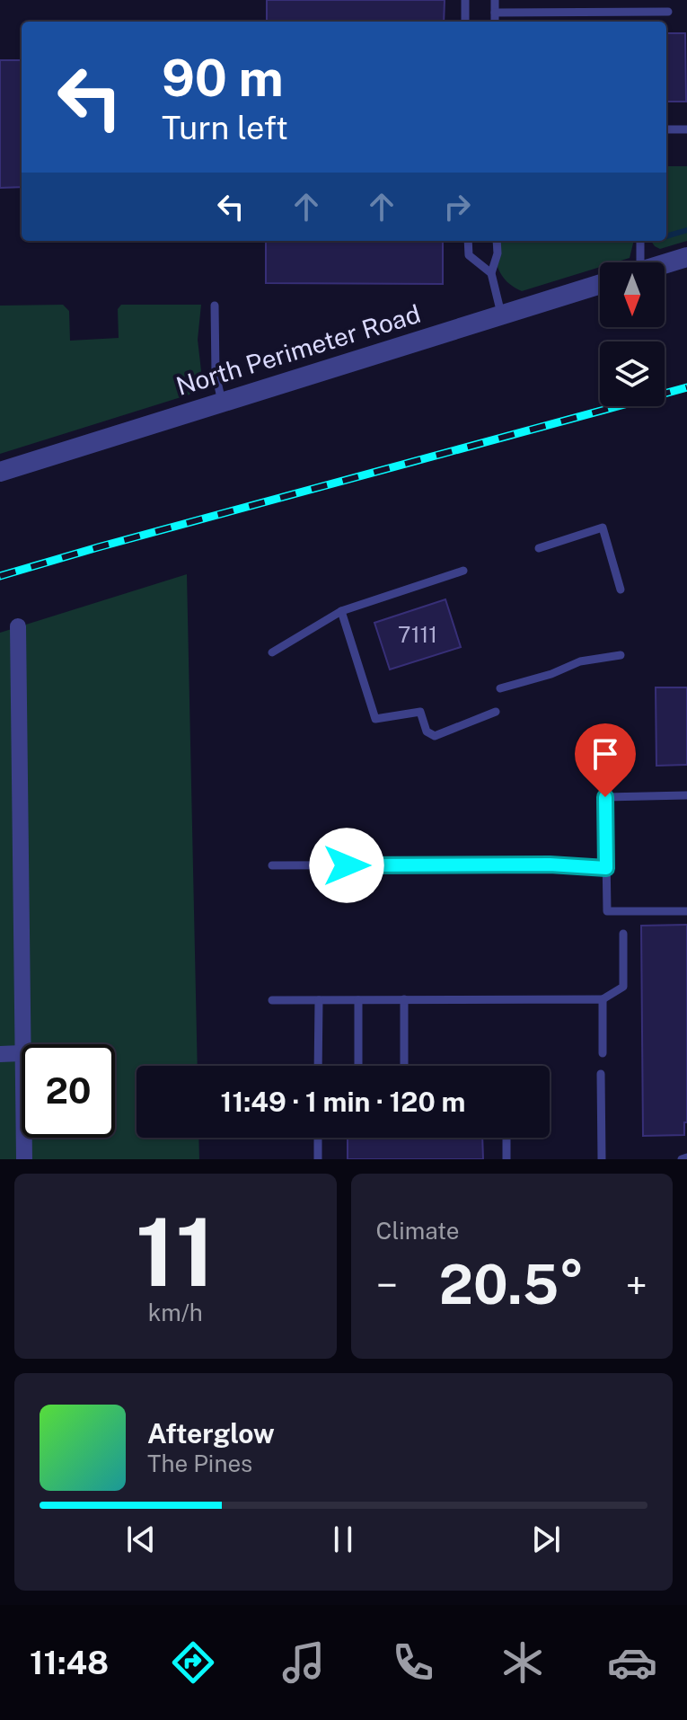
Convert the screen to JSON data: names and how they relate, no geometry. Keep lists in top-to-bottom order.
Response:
{
  "streets": {
    "street": ["North Perimeter Road"]
  },
  "house_numbers": ["7111"],
  "north": "bottom",
  "page": {
    "turn": ["90 m", "Turn left"],
    "limit": "20",
    "trip": "11:49 · 1 min · 120 m",
    "tile": [
      ["11", "km/h"],
      "Climate"
    ],
    "heat": ["−", "20.5°", "+"],
    "song": ["Afterglow", "The Pines"],
    "tabs": "11:48"
  }
}
